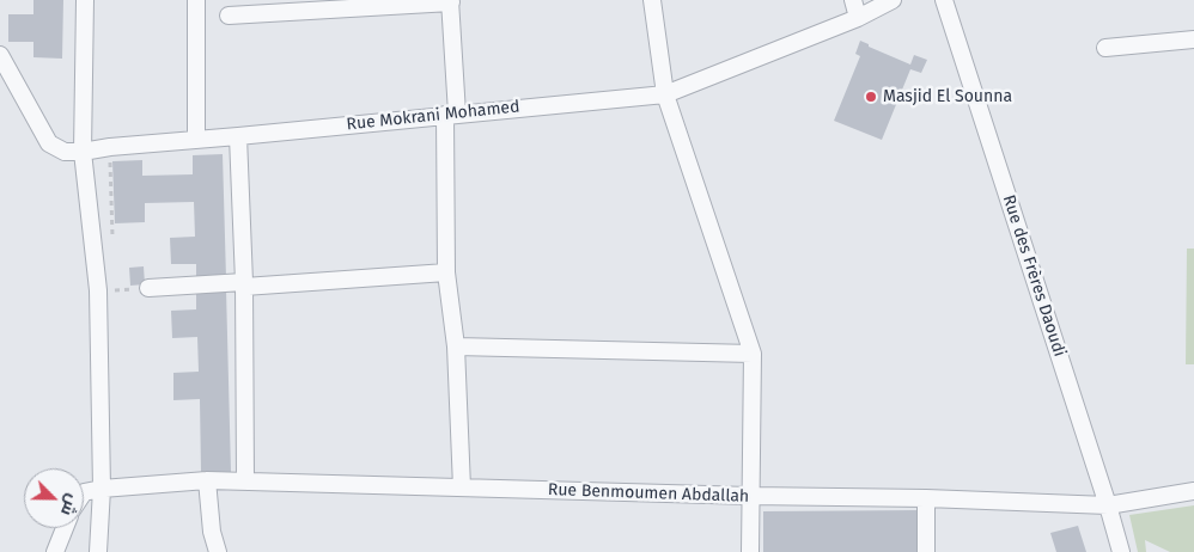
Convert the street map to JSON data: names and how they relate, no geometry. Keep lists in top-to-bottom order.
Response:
{
  "streets": {
    "street": ["Rue Mokrani Mohamed", "Rue des Frères Daoudi", "Rue Benmoumen Abdallah"]
  },
  "crossings": [
    ["Rue des Frères Daoudi", "Rue Benmoumen Abdallah"]
  ],
  "places": ["Masjid El Sounna"],
  "north": "bottom right"
}
